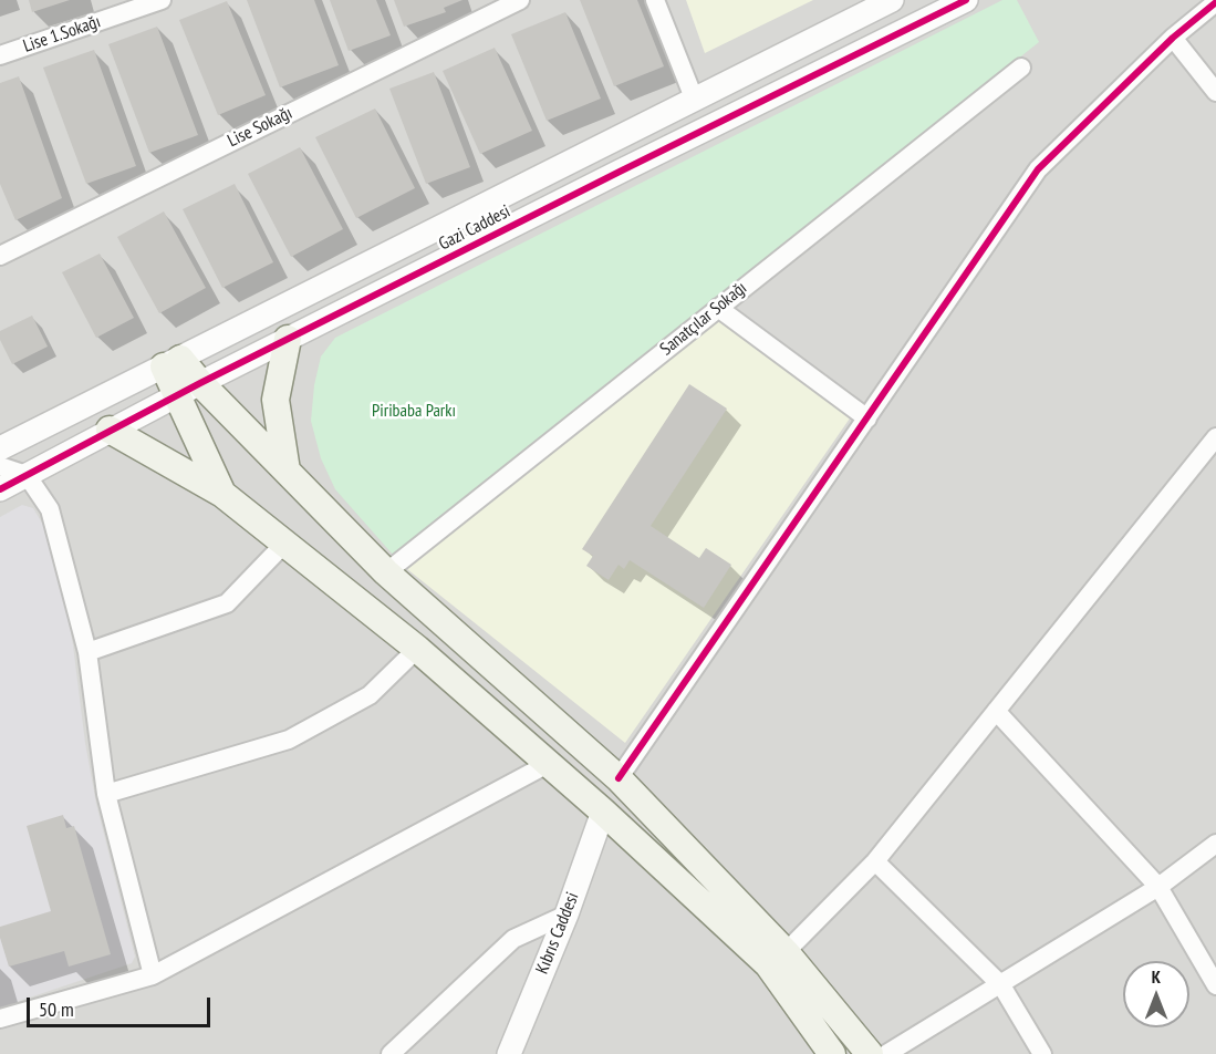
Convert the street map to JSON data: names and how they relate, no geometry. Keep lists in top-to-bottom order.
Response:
{
  "streets": {
    "street": [
      "Lise 1.Sokağı",
      "Lise Sokağı",
      "Gazi Caddesi",
      "Sanatçılar Sokağı",
      "Kıbrıs Caddesi"
    ]
  },
  "parks": ["Piribaba Parkı"],
  "scale_bar": "50 m",
  "north": "top"
}
